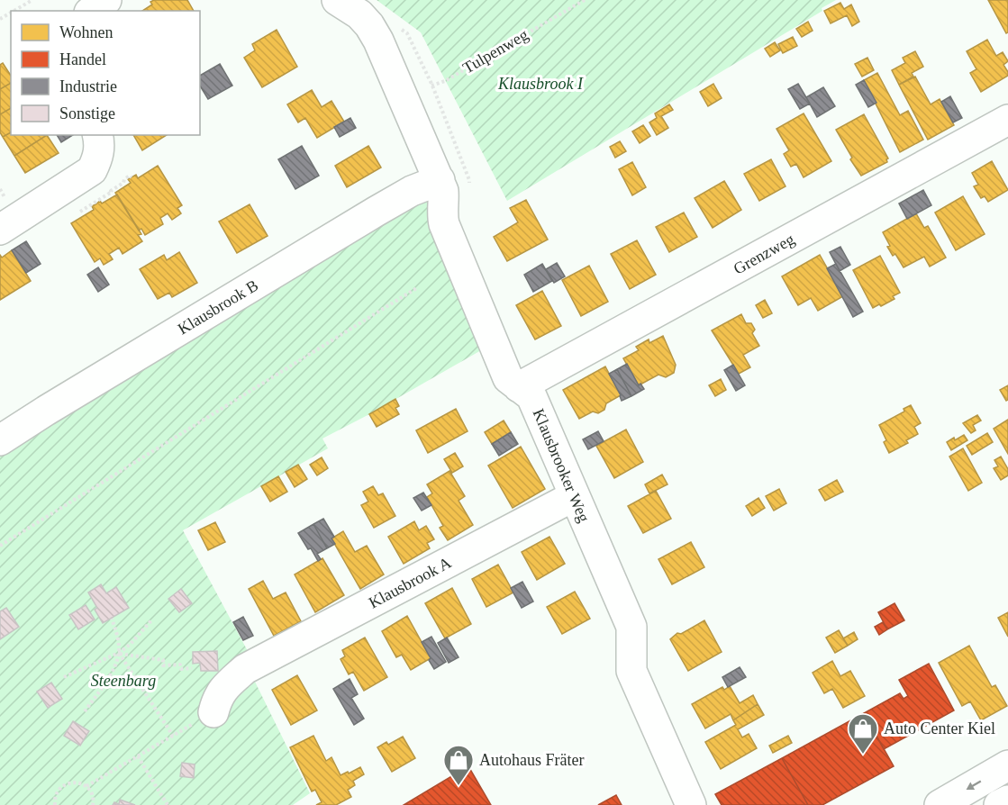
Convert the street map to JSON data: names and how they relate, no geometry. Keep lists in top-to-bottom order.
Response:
{
  "streets": {
    "street": [
      "Grenzweg",
      "Klausbrook B",
      "Klausbrooker Weg",
      "Klausbrook A"
    ],
    "path": ["Tulpenweg"]
  },
  "crossings": [
    ["Tulpenweg", "Klausbrooker Weg"],
    ["Grenzweg", "Klausbrooker Weg"],
    ["Klausbrook B", "Klausbrooker Weg"],
    ["Klausbrooker Weg", "Klausbrook A"]
  ],
  "parks": ["Klausbrook I", "Steenbarg"],
  "places": {
    "shop": ["Auto Center Kiel", "Autohaus Fräter"]
  },
  "legend": [
    "Wohnen",
    "Handel",
    "Industrie",
    "Sonstige"
  ]
}
